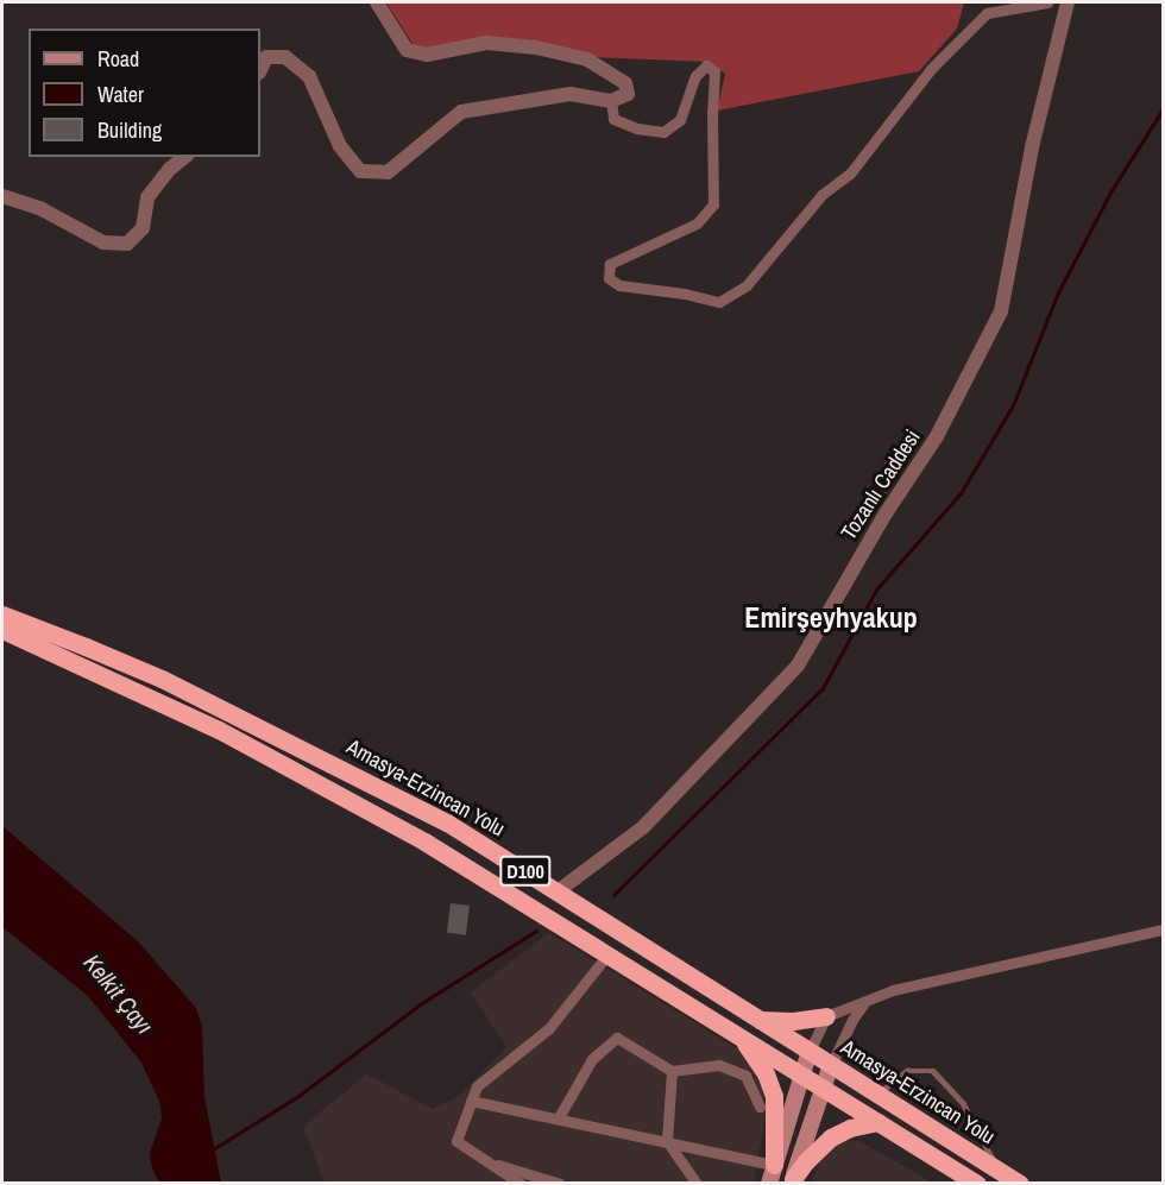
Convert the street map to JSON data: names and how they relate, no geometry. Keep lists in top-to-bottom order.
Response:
{
  "streets": {
    "highway": ["Amasya-Erzincan Yolu", "D100"],
    "street": ["Tozanlı Caddesi"]
  },
  "crossings": [
    ["Tozanlı Caddesi", "Amasya-Erzincan Yolu"]
  ],
  "districts": ["Emirşeyhyakup"],
  "water": ["Kelkit Çayı"],
  "legend": ["Road", "Water", "Building"]
}
